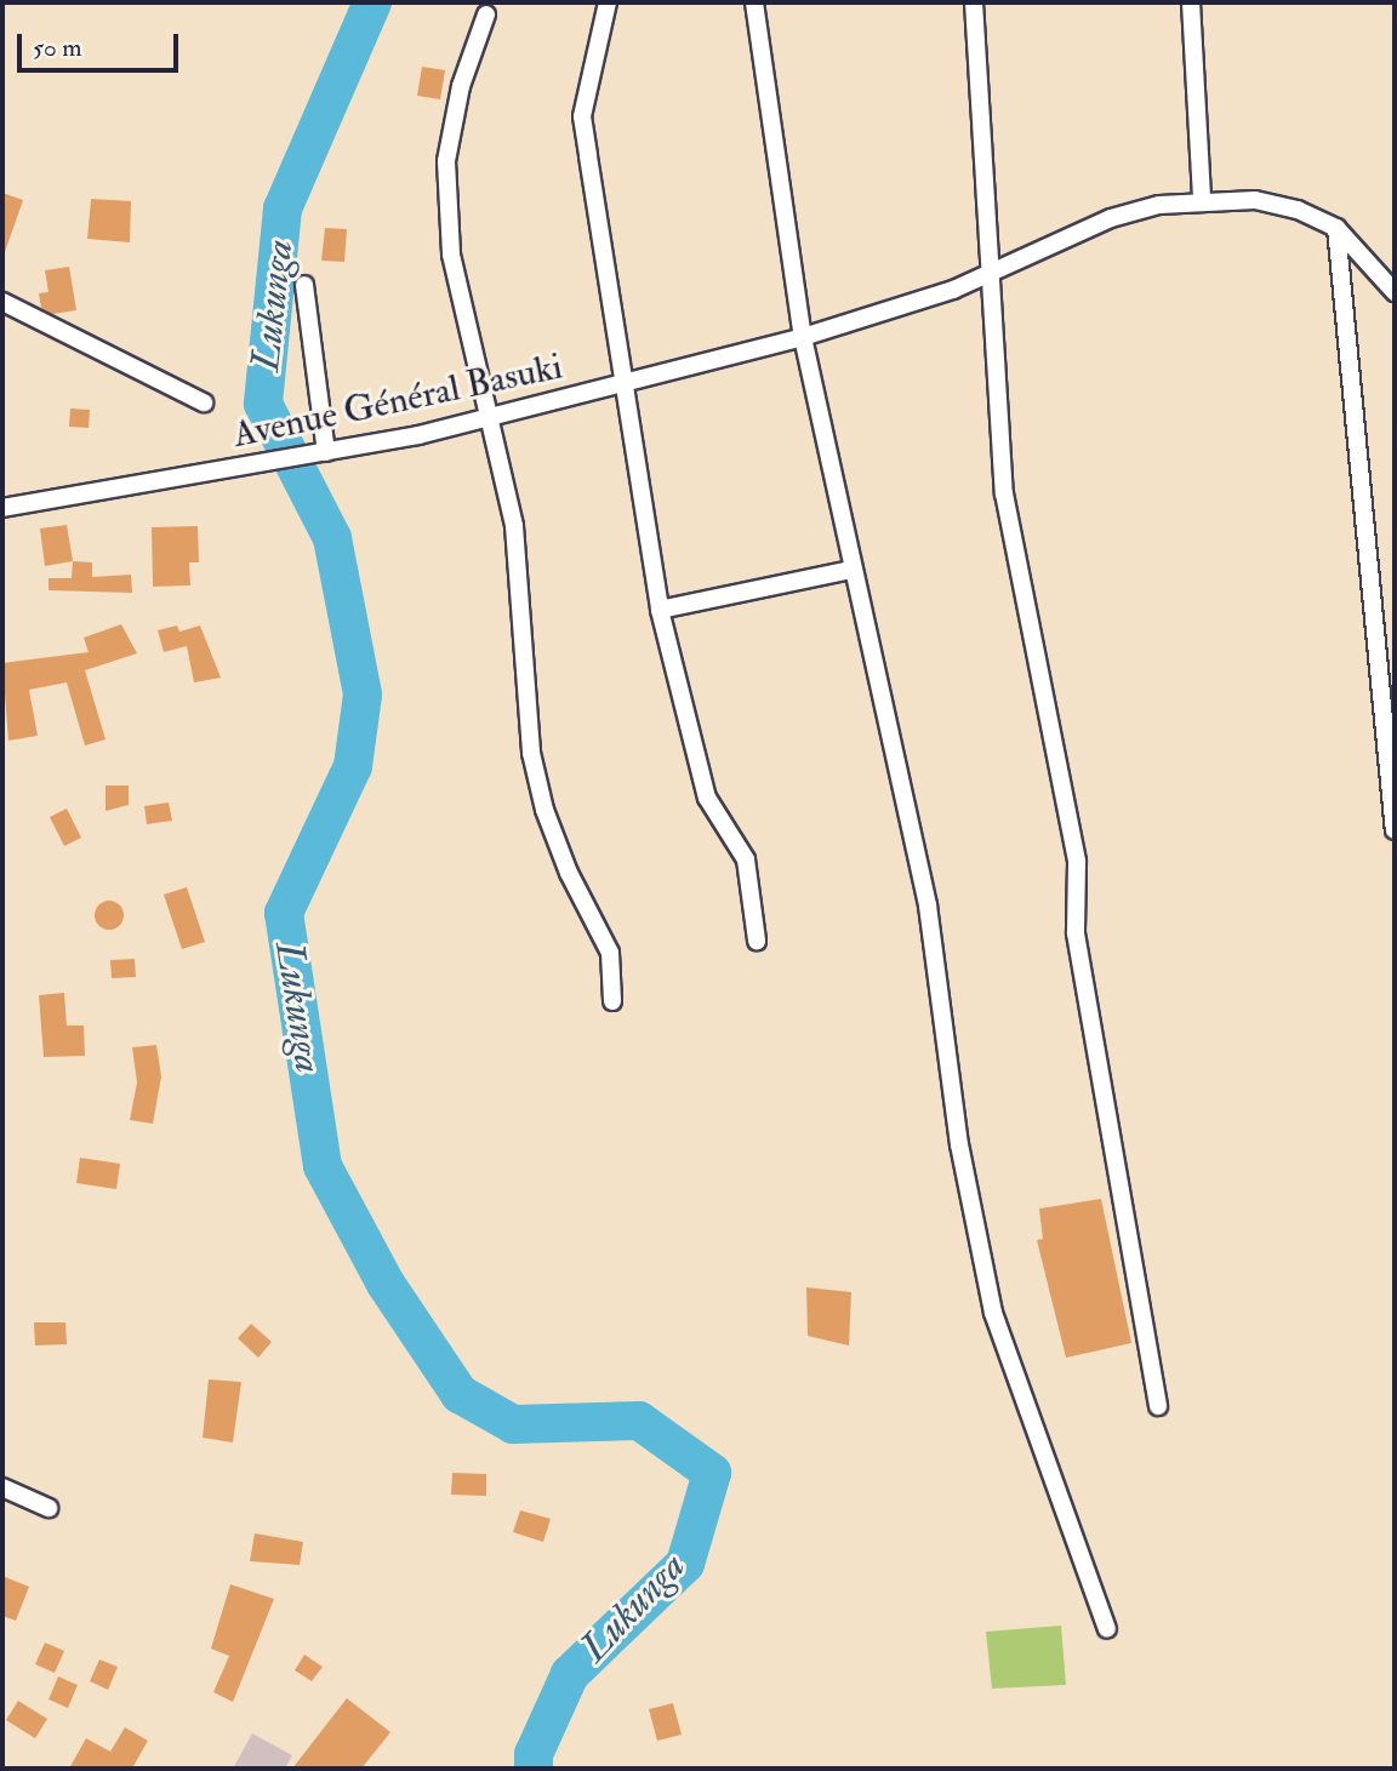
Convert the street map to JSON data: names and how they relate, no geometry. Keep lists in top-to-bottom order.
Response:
{
  "streets": {
    "street": ["Avenue Général Basuki"]
  },
  "water": ["Lukunga"],
  "scale_bar": "50 m"
}
